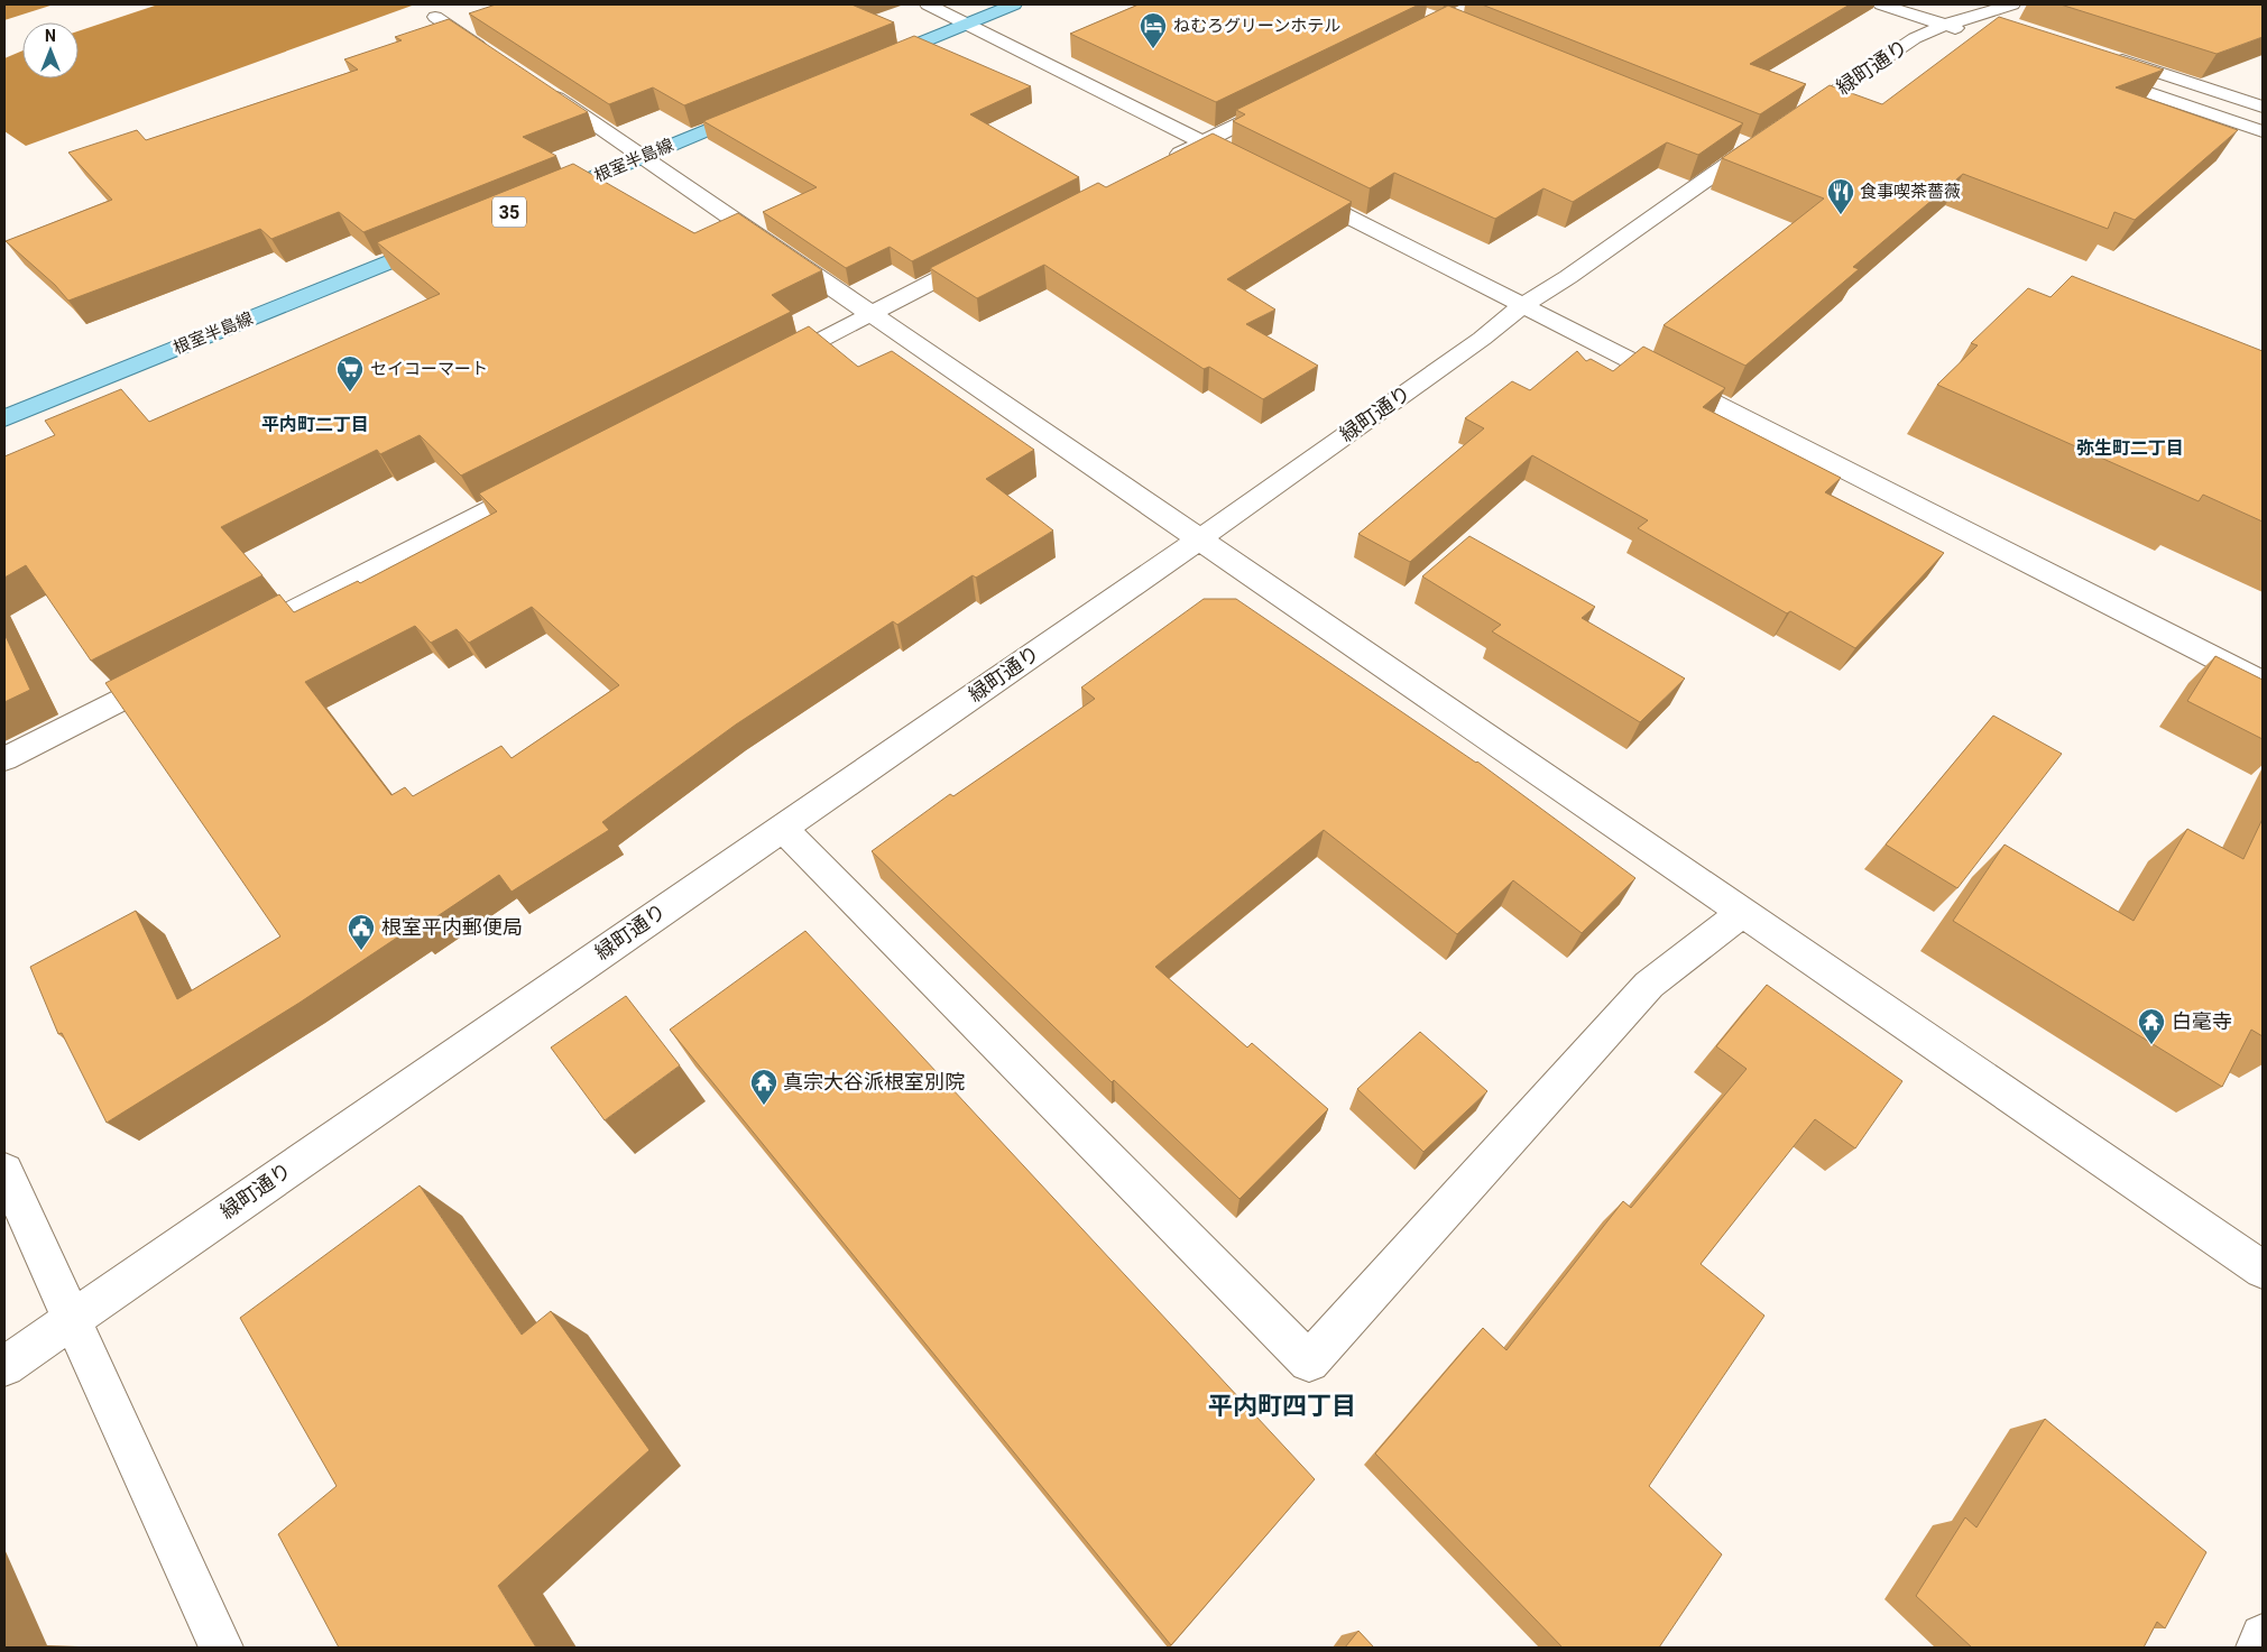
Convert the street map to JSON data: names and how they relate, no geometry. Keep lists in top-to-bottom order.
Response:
{
  "streets": {
    "main road": ["根室半島線", "35"],
    "street": ["緑町通り"]
  },
  "districts": ["平内町二丁目", "弥生町二丁目", "平内町四丁目"],
  "places": {
    "hotel": ["ねむろグリーンホテル"],
    "restaurant": ["食事喫茶薔薇"],
    "supermarket": ["セイコーマート"],
    "public building": ["根室平内郵便局"],
    "temple": ["白毫寺", "真宗大谷派根室別院"]
  },
  "north": "top"
}
